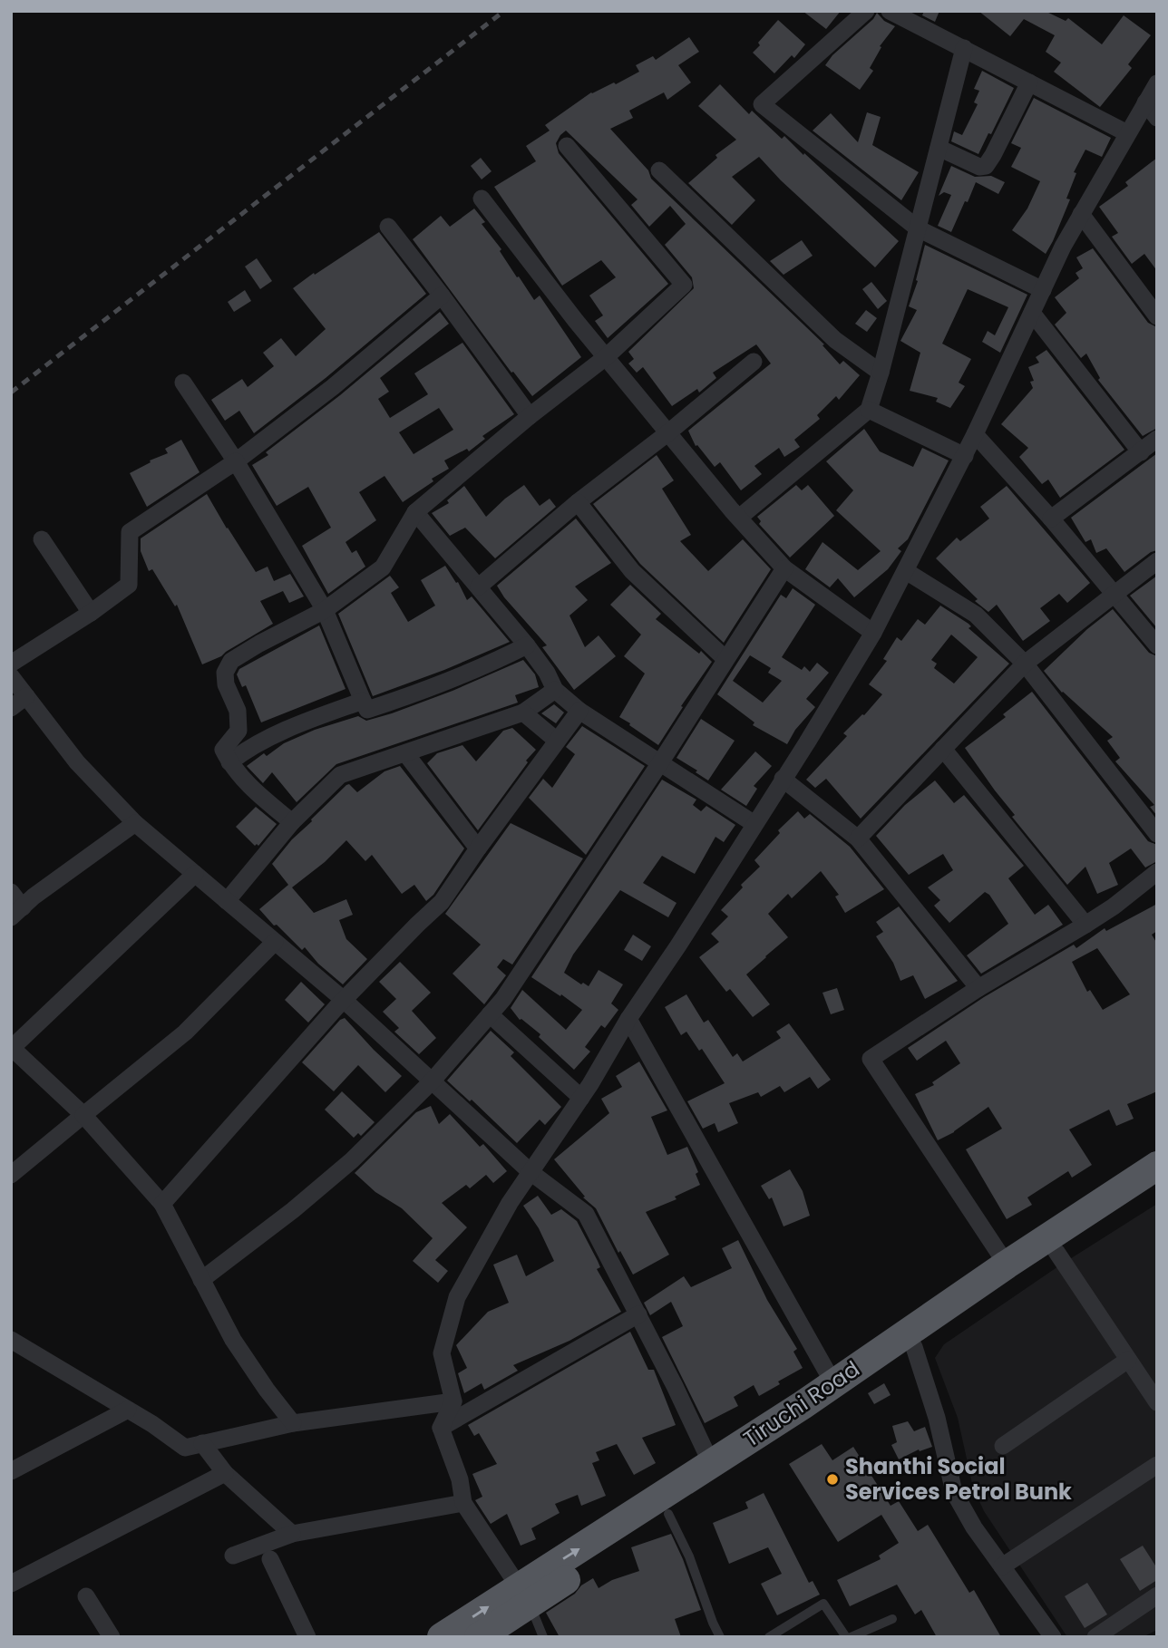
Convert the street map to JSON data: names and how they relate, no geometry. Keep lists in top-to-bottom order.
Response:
{
  "streets": {
    "highway": ["Tiruchi Road"]
  },
  "places": ["Shanthi Social Services Petrol Bunk"]
}
